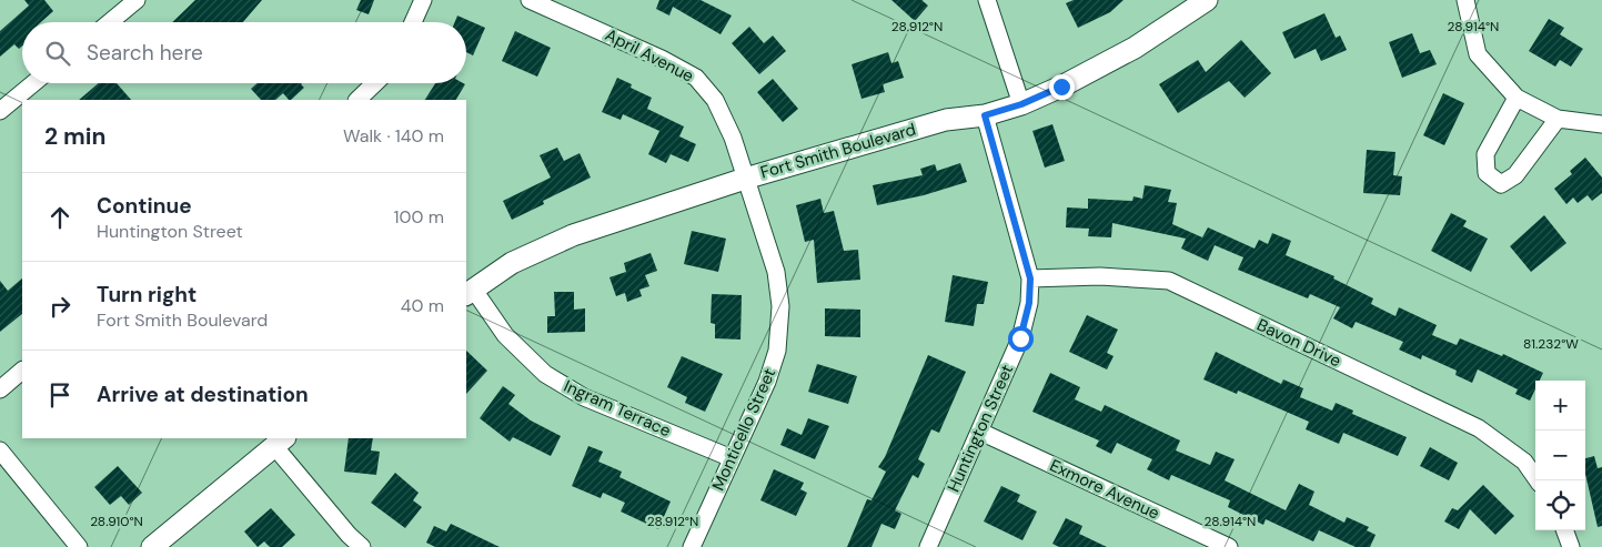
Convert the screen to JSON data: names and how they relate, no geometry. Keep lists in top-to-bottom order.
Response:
{
  "streets": {
    "street": [
      "April Avenue",
      "Fort Smith Boulevard",
      "Bavon Drive",
      "Ingram Terrace",
      "Huntington Street",
      "Monticello Street",
      "Exmore Avenue"
    ]
  },
  "crossings": [
    ["April Avenue", "Fort Smith Boulevard"],
    ["April Avenue", "Monticello Street"],
    ["Fort Smith Boulevard", "Ingram Terrace"],
    ["Fort Smith Boulevard", "Huntington Street"],
    ["Fort Smith Boulevard", "Monticello Street"],
    ["Bavon Drive", "Huntington Street"],
    ["Ingram Terrace", "Monticello Street"],
    ["Huntington Street", "Exmore Avenue"]
  ],
  "page": {
    "search": "Search here",
    "heading": ["2 min", "Walk · 140 m"],
    "list": [
      ["Continue", "Huntington Street", "100 m"],
      ["Turn right", "Fort Smith Boulevard", "40 m"],
      "Arrive at destination"
    ],
    "map_buttons": ["+", "−"]
  },
  "coordinates": [
    "28.912°N",
    "28.914°N",
    "81.232°W",
    "28.910°N"
  ]
}
